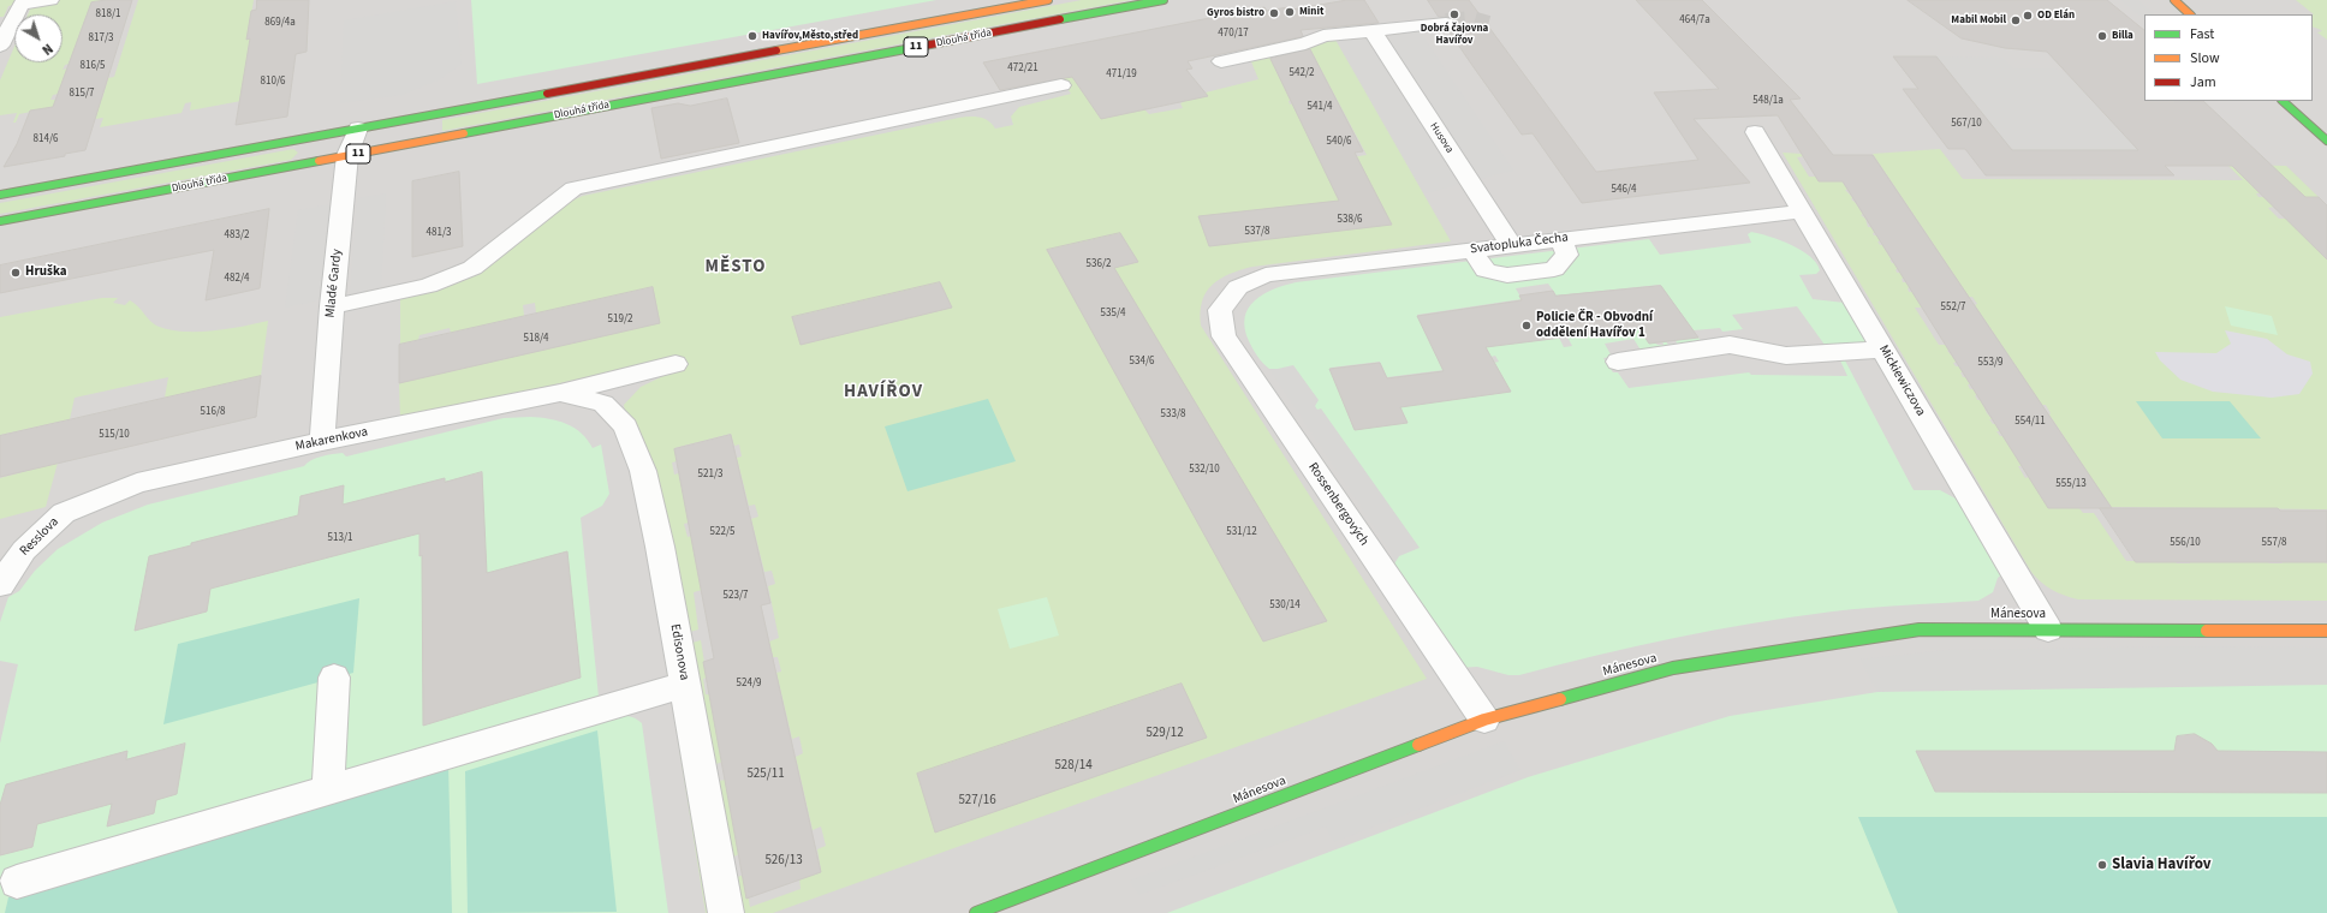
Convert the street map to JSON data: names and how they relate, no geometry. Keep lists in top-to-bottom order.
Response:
{
  "streets": {
    "main road": ["Dlouhá třída", "11", "Mánesova"],
    "street": [
      "Husova",
      "Svatopluka Čecha",
      "Mladé Gardy",
      "Mickiewiczova",
      "Makarenkova",
      "Rossenbergových",
      "Resslova",
      "Edisonova"
    ]
  },
  "crossings": [
    ["Dlouhá třída", "Mladé Gardy"],
    ["Husova", "Svatopluka Čecha"],
    ["Svatopluka Čecha", "Mickiewiczova"],
    ["Svatopluka Čecha", "Rossenbergových"],
    ["Mladé Gardy", "Makarenkova"],
    ["Mickiewiczova", "Mánesova"],
    ["Makarenkova", "Resslova"],
    ["Makarenkova", "Edisonova"],
    ["Rossenbergových", "Mánesova"]
  ],
  "districts": ["MĚSTO", "HAVÍŘOV"],
  "places": [
    "Minit",
    "Gyros bistro",
    "Dobrá čajovna Havířov",
    "OD Elán",
    "Mabil Mobil",
    "Havířov,Město,střed",
    "Billa",
    "Hruška",
    "Policie ČR - Obvodní oddělení Havířov 1",
    "Slavia Havířov"
  ],
  "house_numbers": [
    "818/1",
    "464/7a",
    "869/4a",
    "470/17",
    "817/3",
    "816/5",
    "472/21",
    "542/2",
    "471/19",
    "810/6",
    "815/7",
    "548/1a",
    "541/4",
    "567/10",
    "814/6",
    "540/6",
    "546/4",
    "538/6",
    "537/8",
    "481/3",
    "483/2",
    "536/2",
    "482/4",
    "552/7",
    "535/4",
    "519/2",
    "518/4",
    "534/6",
    "553/9",
    "516/8",
    "533/8",
    "554/11",
    "515/10",
    "532/10",
    "521/3",
    "555/13",
    "522/5",
    "531/12",
    "513/1",
    "556/10",
    "557/8",
    "523/7",
    "530/14",
    "524/9",
    "529/12",
    "528/14",
    "525/11",
    "527/16",
    "526/13"
  ],
  "legend": ["Fast", "Slow", "Jam"],
  "north": "bottom right"
}
